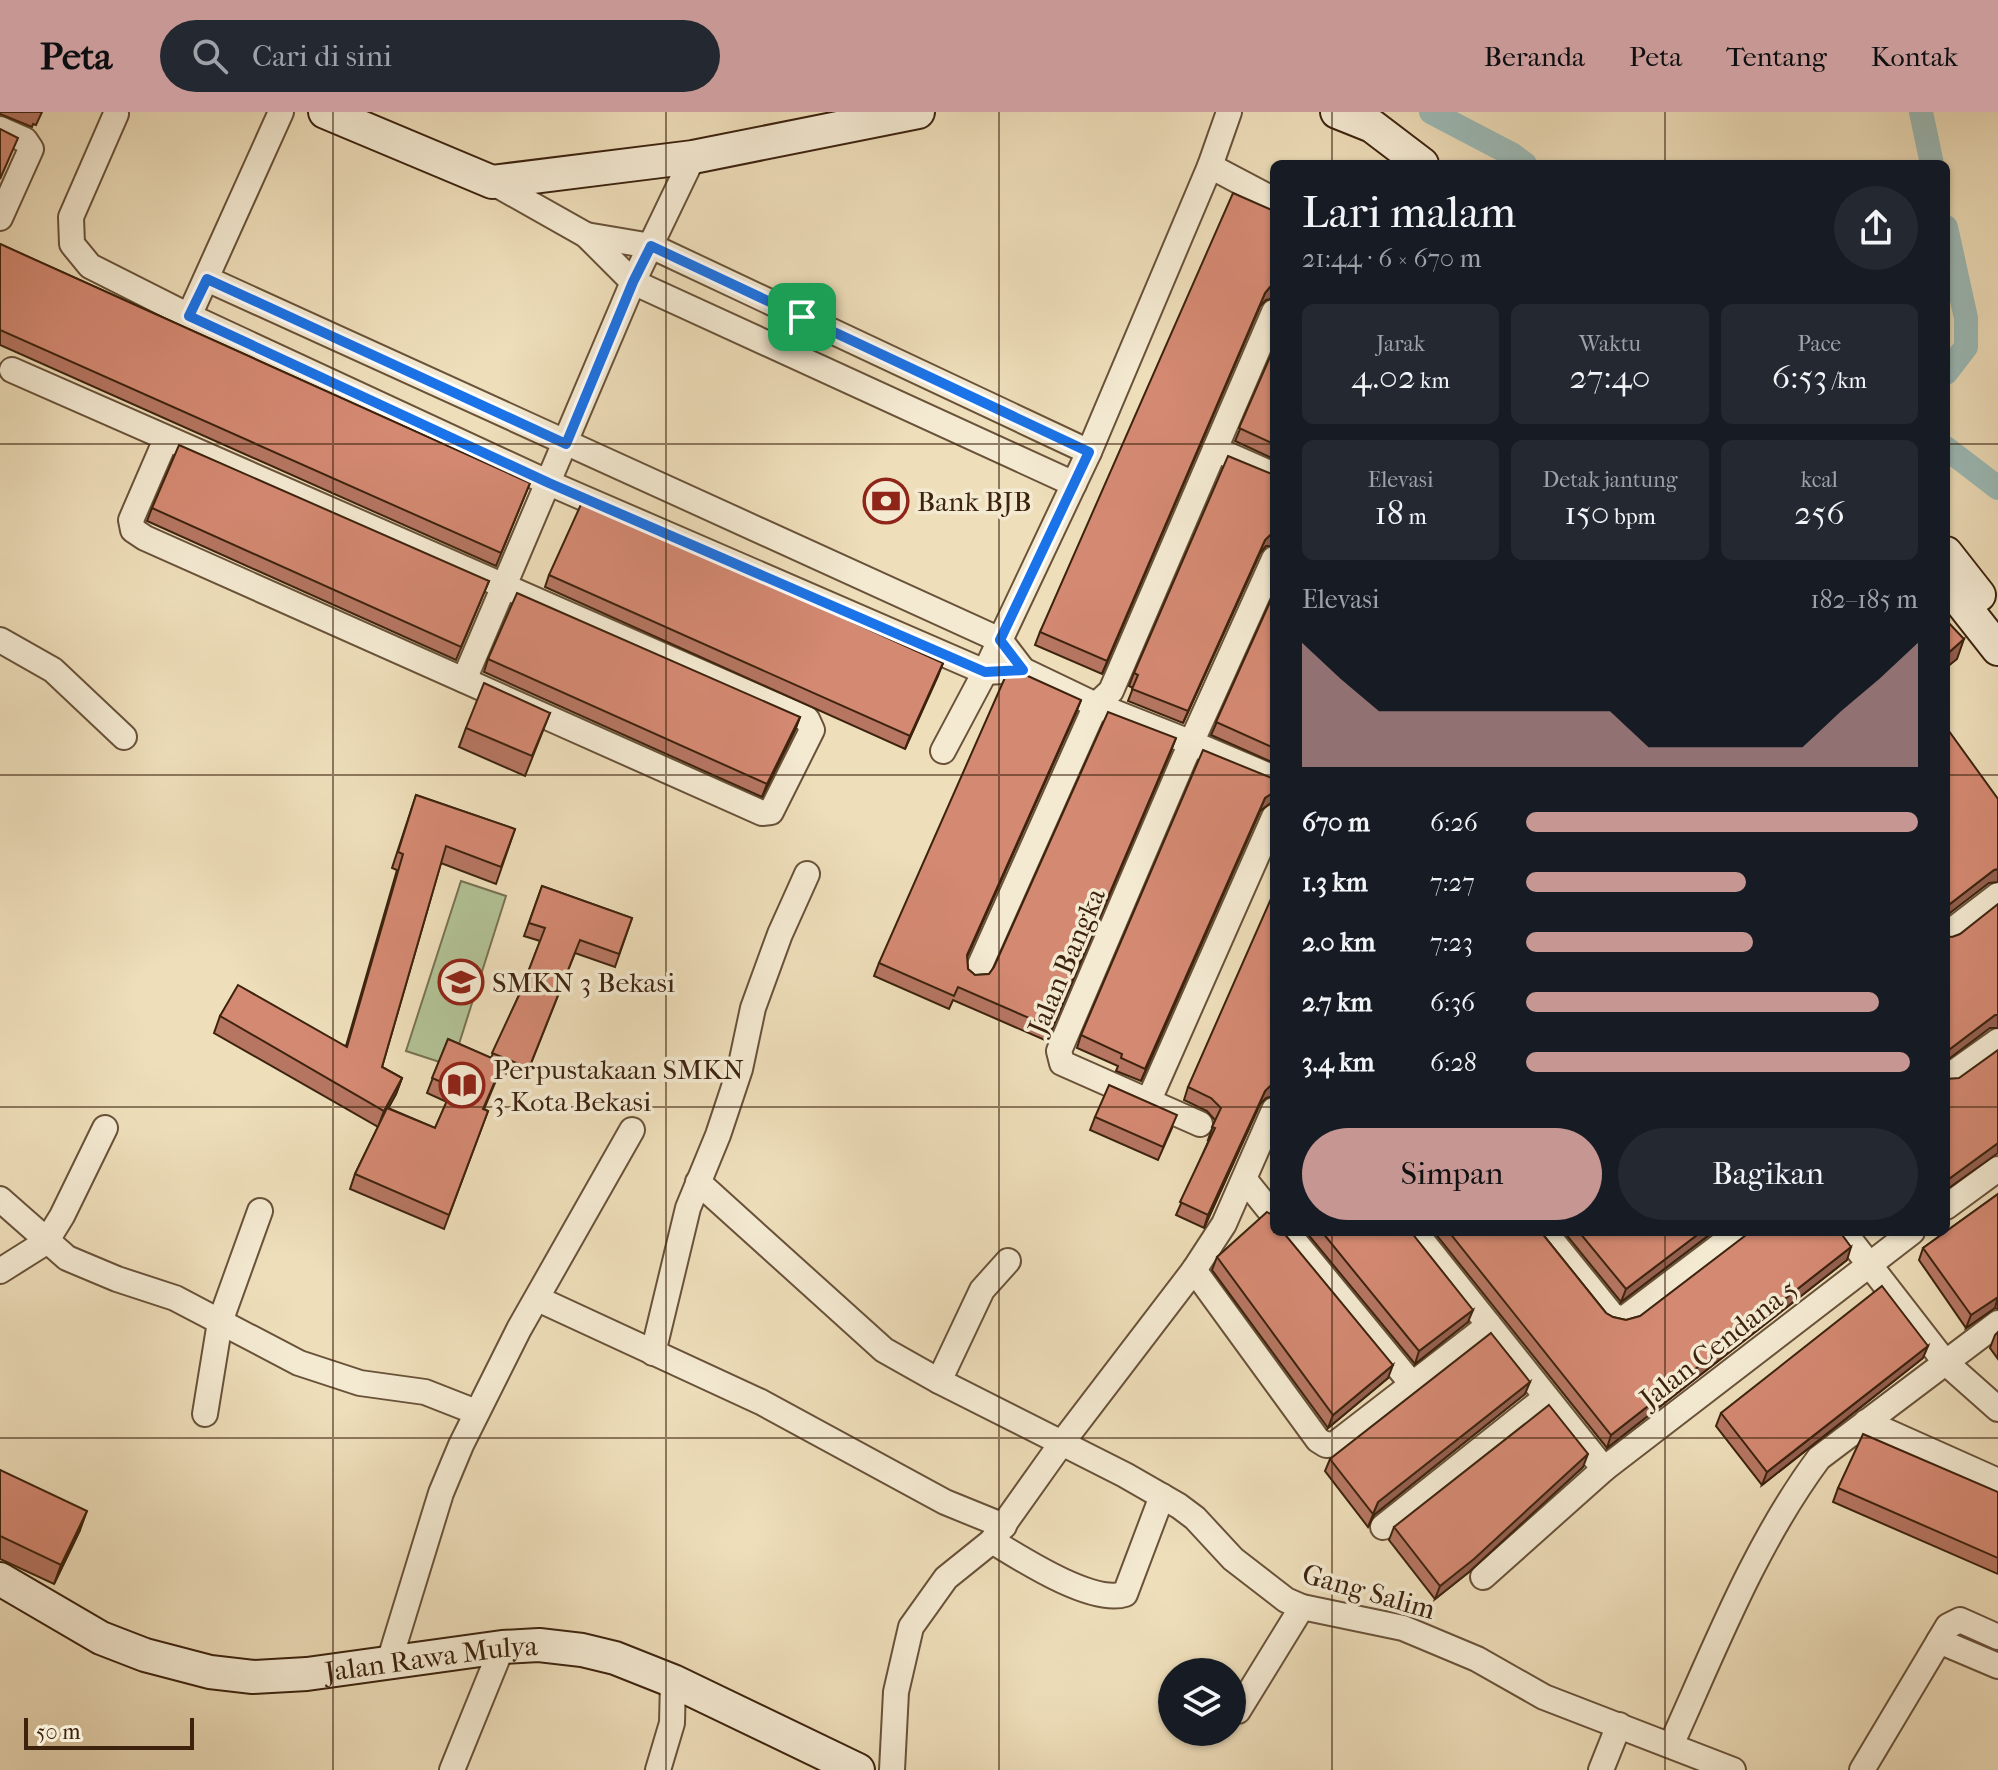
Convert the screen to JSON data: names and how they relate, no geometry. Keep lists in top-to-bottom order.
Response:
{
  "streets": {
    "main road": ["Jalan Rawa Mulya"],
    "street": ["Jalan Bangka", "Jalan Cendana 5", "Gang Salim"]
  },
  "places": {
    "bank": ["Bank BJB"],
    "school or university": ["SMKN 3 Bekasi"],
    "library": ["Perpustakaan SMKN 3 Kota Bekasi"]
  },
  "scale_bar": "50 m",
  "page": {
    "header": "Peta",
    "search": "Cari di sini",
    "nav": [
      "Beranda",
      "Peta",
      "Tentang",
      "Kontak"
    ],
    "heading": ["Lari malam", "21:44 · 6 × 670 m"],
    "stats": [
      ["Jarak", "4.02 km"],
      ["Waktu", "27:40"],
      ["Pace", "6:53 /km"],
      ["Elevasi", "18 m"],
      ["Detak jantung", "150 bpm"],
      ["kcal", "256"]
    ],
    "chart": ["Elevasi", "182–185 m"],
    "list": [
      {
        "name": "670 m",
        "note": "6:26"
      },
      {
        "name": "1.3 km",
        "note": "7:27"
      },
      {
        "name": "2.0 km",
        "note": "7:23"
      },
      {
        "name": "2.7 km",
        "note": "6:36"
      },
      {
        "name": "3.4 km",
        "note": "6:28"
      }
    ],
    "buttons": ["Simpan", "Bagikan"],
    "scale": "50 m"
  }
}
